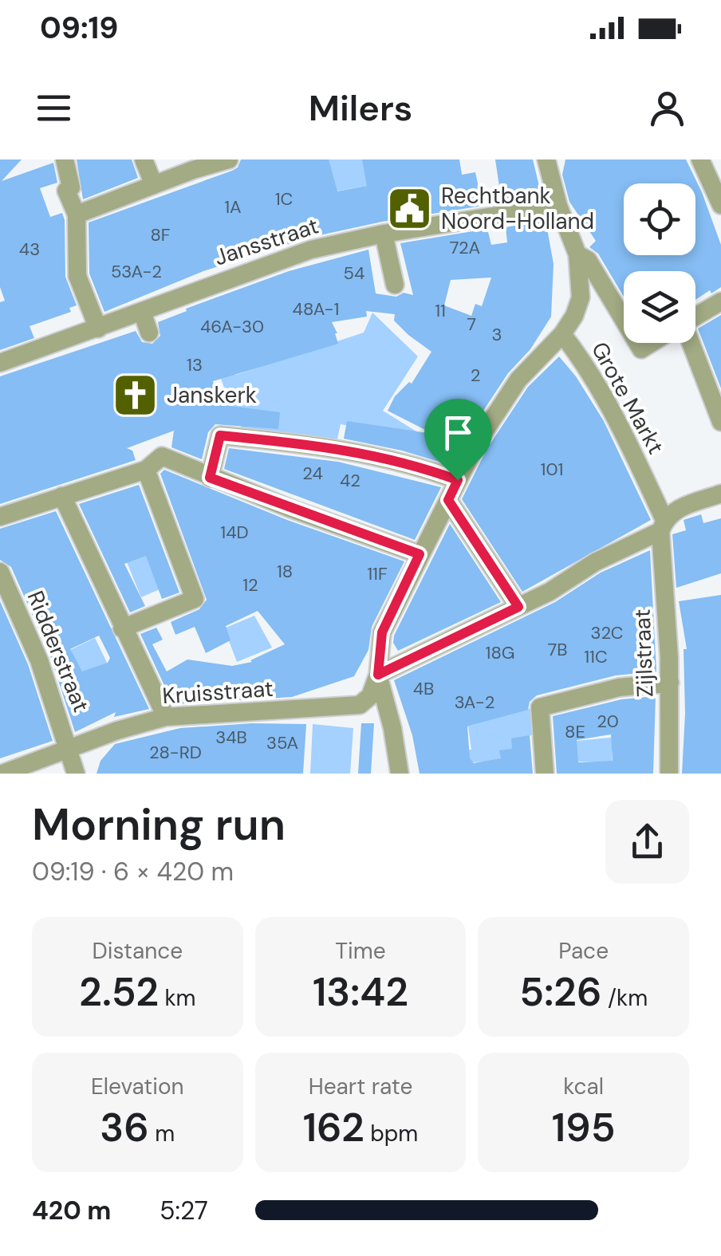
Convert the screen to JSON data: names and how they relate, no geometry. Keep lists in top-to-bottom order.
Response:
{
  "streets": {
    "street": [
      "Jansstraat",
      "Grote Markt",
      "Ridderstraat",
      "Zijlstraat",
      "Kruisstraat"
    ]
  },
  "crossings": [
    ["Jansstraat", "Grote Markt"],
    ["Grote Markt", "Zijlstraat"],
    ["Ridderstraat", "Kruisstraat"]
  ],
  "places": {
    "public building": ["Rechtbank Noord-Holland"],
    "church": ["Janskerk"]
  },
  "house_numbers": [
    "1C",
    "1A",
    "8F",
    "72A",
    "43",
    "53A-2",
    "54",
    "48A-1",
    "11",
    "7",
    "46A-30",
    "3",
    "13",
    "2",
    "101",
    "24",
    "42",
    "14D",
    "18",
    "11F",
    "12",
    "32C",
    "7B",
    "18G",
    "11C",
    "4B",
    "3A-2",
    "20",
    "8E",
    "34B",
    "35A",
    "28-RD"
  ],
  "page": {
    "status": "09:19",
    "header": "Milers",
    "heading": ["Morning run", "09:19 · 6 × 420 m"],
    "stats": [
      ["Distance", "2.52 km"],
      ["Time", "13:42"],
      ["Pace", "5:26 /km"],
      ["Elevation", "36 m"],
      ["Heart rate", "162 bpm"],
      ["kcal", "195"]
    ],
    "list": [
      {
        "name": "420 m",
        "note": "5:27"
      }
    ]
  }
}
